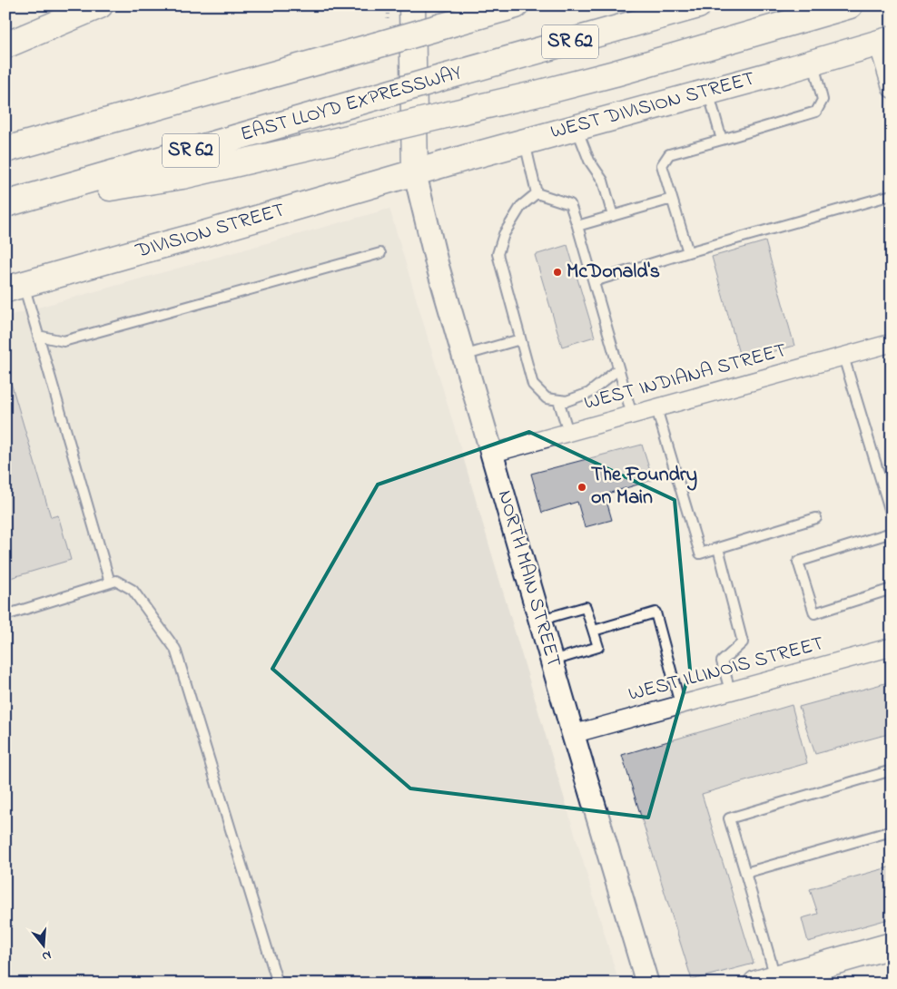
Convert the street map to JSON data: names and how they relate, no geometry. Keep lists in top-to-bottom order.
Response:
{
  "streets": {
    "main road": [
      "SR 62",
      "EAST LLOYD EXPRESSWAY",
      "WEST DIVISION STREET",
      "DIVISION STREET"
    ],
    "street": ["WEST INDIANA STREET", "NORTH MAIN STREET", "WEST ILLINOIS STREET"]
  },
  "crossings": [
    ["WEST DIVISION STREET", "DIVISION STREET"],
    ["WEST DIVISION STREET", "NORTH MAIN STREET"],
    ["DIVISION STREET", "NORTH MAIN STREET"],
    ["WEST INDIANA STREET", "NORTH MAIN STREET"],
    ["NORTH MAIN STREET", "WEST ILLINOIS STREET"]
  ],
  "places": ["McDonald's", "The Foundry on Main"],
  "north": "bottom"
}
